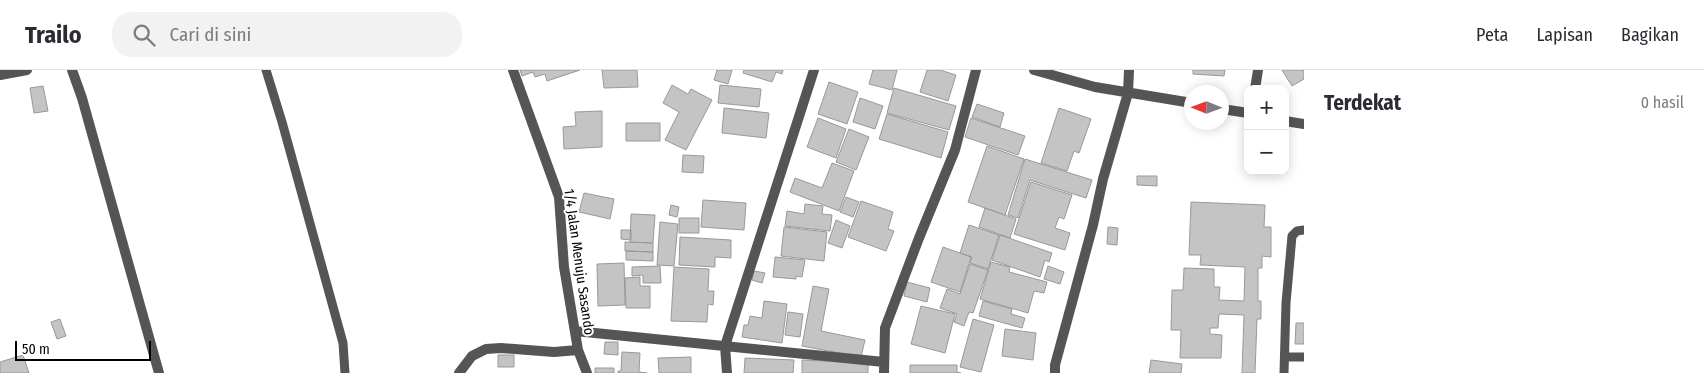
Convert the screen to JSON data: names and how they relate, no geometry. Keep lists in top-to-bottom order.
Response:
{
  "streets": {
    "street": ["1/4 Jalan Menuju Sasando"]
  },
  "scale_bar": "50 m",
  "north": "left",
  "page": {
    "header": "Trailo",
    "search": "Cari di sini",
    "nav": ["Peta", "Lapisan", "Bagikan"],
    "heading": ["Terdekat", "0 hasil"],
    "map_buttons": ["+", "−"],
    "scale": "50 m"
  }
}
